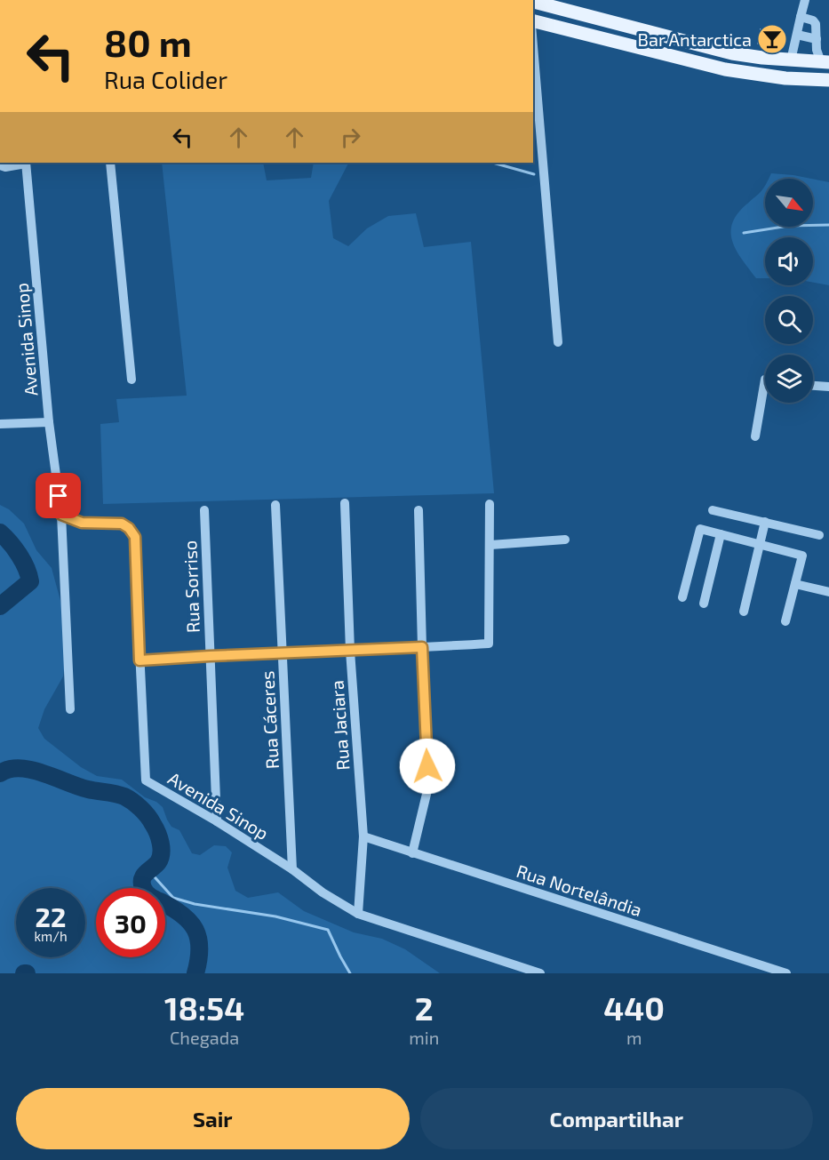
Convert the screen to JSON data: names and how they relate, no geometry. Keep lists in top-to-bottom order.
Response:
{
  "streets": {
    "street": [
      "Avenida Sinop",
      "Rua Sorriso",
      "Rua Cáceres",
      "Rua Jaciara",
      "Rua Nortelândia"
    ]
  },
  "crossings": [
    ["Avenida Sinop", "Rua Sorriso"],
    ["Avenida Sinop", "Rua Cáceres"],
    ["Avenida Sinop", "Rua Jaciara"],
    ["Rua Jaciara", "Rua Nortelândia"]
  ],
  "places": {
    "bar": ["Bar Antarctica"]
  },
  "north": "bottom right",
  "page": {
    "turn": ["80 m", "Rua Colider"],
    "speed": "22 km/h",
    "limit": "30",
    "eta": [
      "18:54",
      "Chegada",
      "2",
      "min",
      "440",
      "m"
    ],
    "buttons": ["Sair", "Compartilhar"]
  }
}
